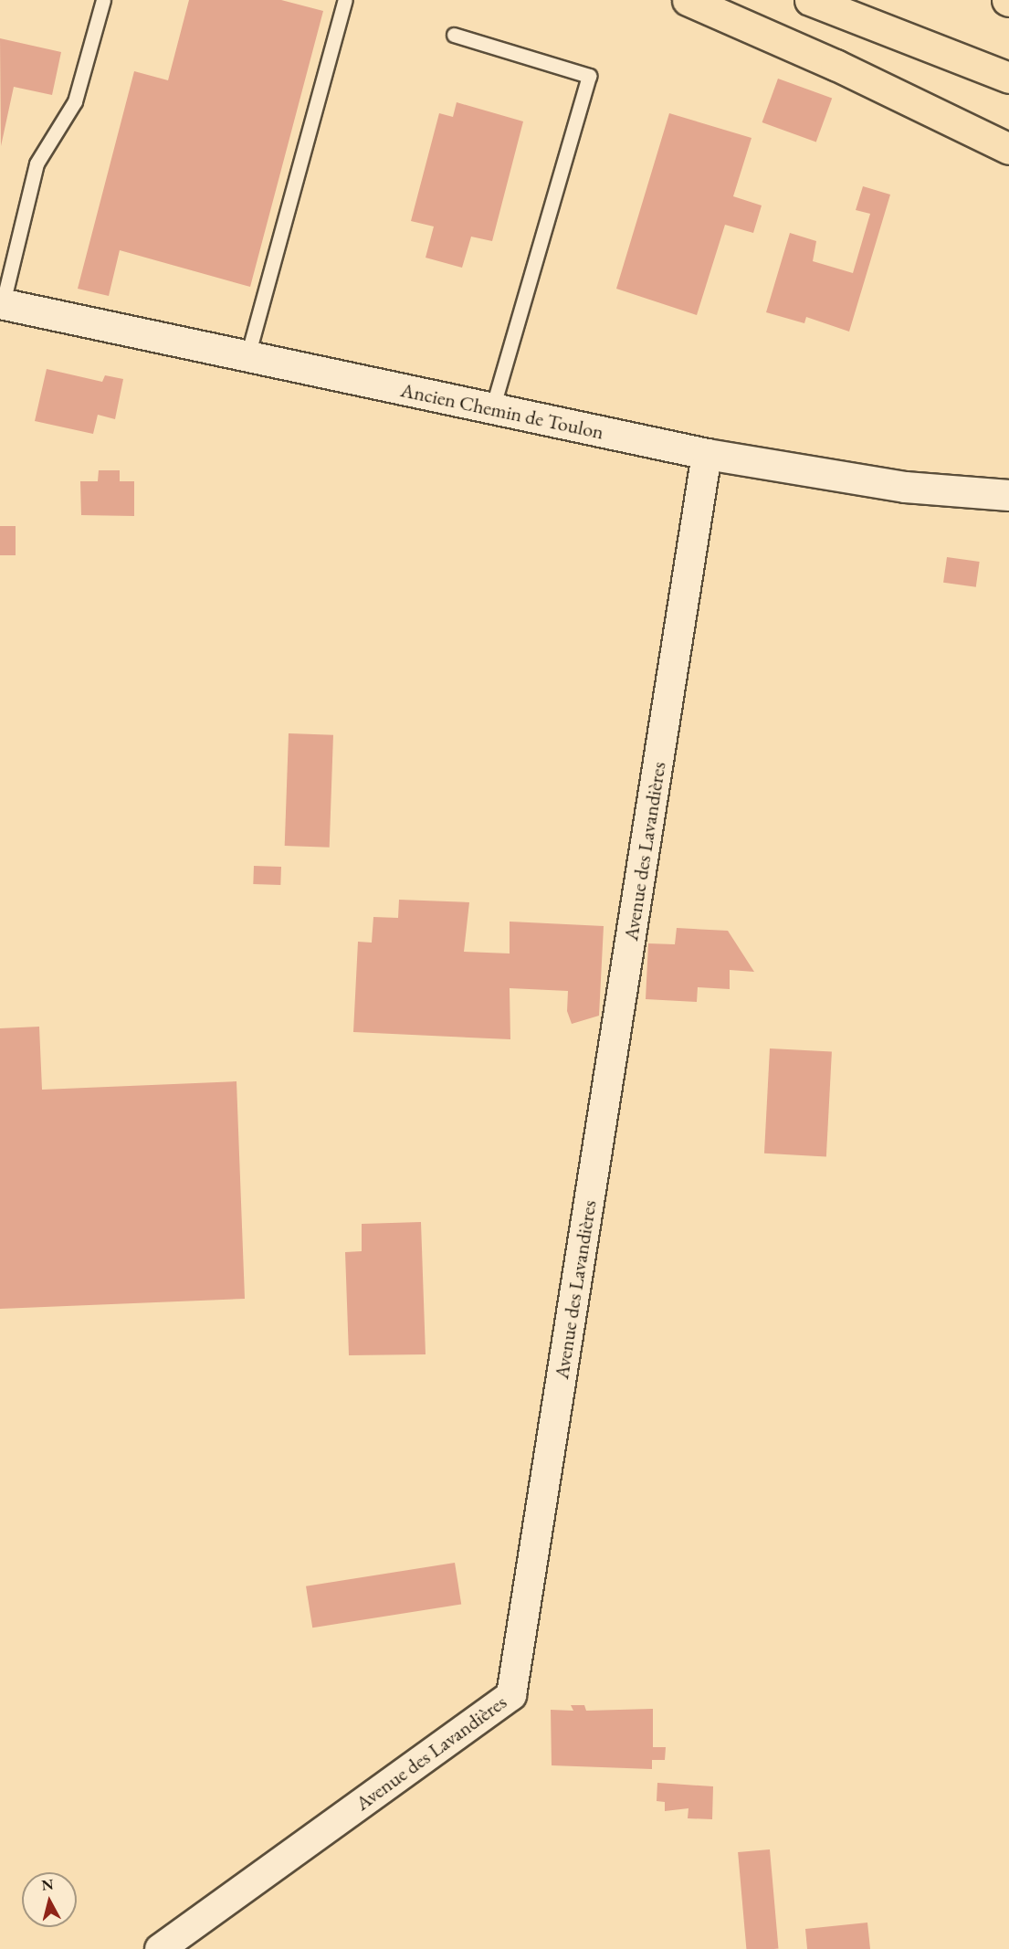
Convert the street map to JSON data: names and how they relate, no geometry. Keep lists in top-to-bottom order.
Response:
{
  "streets": {
    "main road": ["Ancien Chemin de Toulon"],
    "street": ["Avenue des Lavandières"]
  },
  "crossings": [
    ["Ancien Chemin de Toulon", "Avenue des Lavandières"]
  ],
  "north": "top"
}
